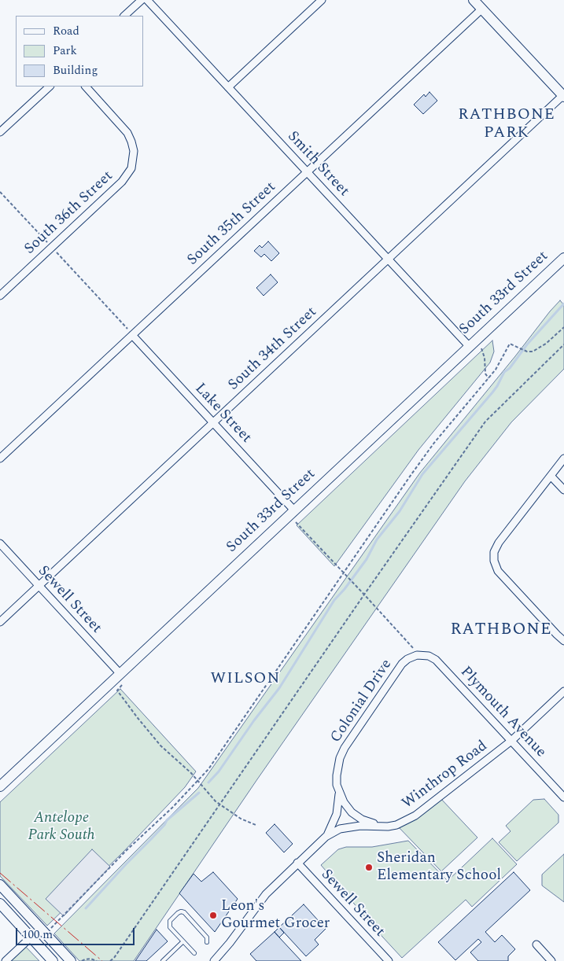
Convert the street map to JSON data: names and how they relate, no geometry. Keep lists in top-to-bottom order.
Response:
{
  "streets": {
    "main road": ["South 33rd Street"],
    "street": [
      "Smith Street",
      "South 36th Street",
      "South 35th Street",
      "South 34th Street",
      "Lake Street",
      "Sewell Street",
      "Colonial Drive",
      "Plymouth Avenue",
      "Winthrop Road"
    ]
  },
  "crossings": [
    ["Smith Street", "South 35th Street"],
    ["Smith Street", "South 33rd Street"],
    ["Smith Street", "South 34th Street"],
    ["South 35th Street", "Lake Street"],
    ["South 33rd Street", "Lake Street"],
    ["South 33rd Street", "Sewell Street"],
    ["South 34th Street", "Lake Street"],
    ["South 34th Street", "Sewell Street"],
    ["Sewell Street", "Winthrop Road"],
    ["Colonial Drive", "Plymouth Avenue"],
    ["Colonial Drive", "Winthrop Road"],
    ["Plymouth Avenue", "Winthrop Road"]
  ],
  "districts": ["RATHBONE PARK", "RATHBONE", "WILSON"],
  "parks": ["Antelope Park South"],
  "places": ["Sheridan Elementary School", "Leon's Gourmet Grocer"],
  "legend": ["Road", "Park", "Building"],
  "scale_bar": "100 m"
}
